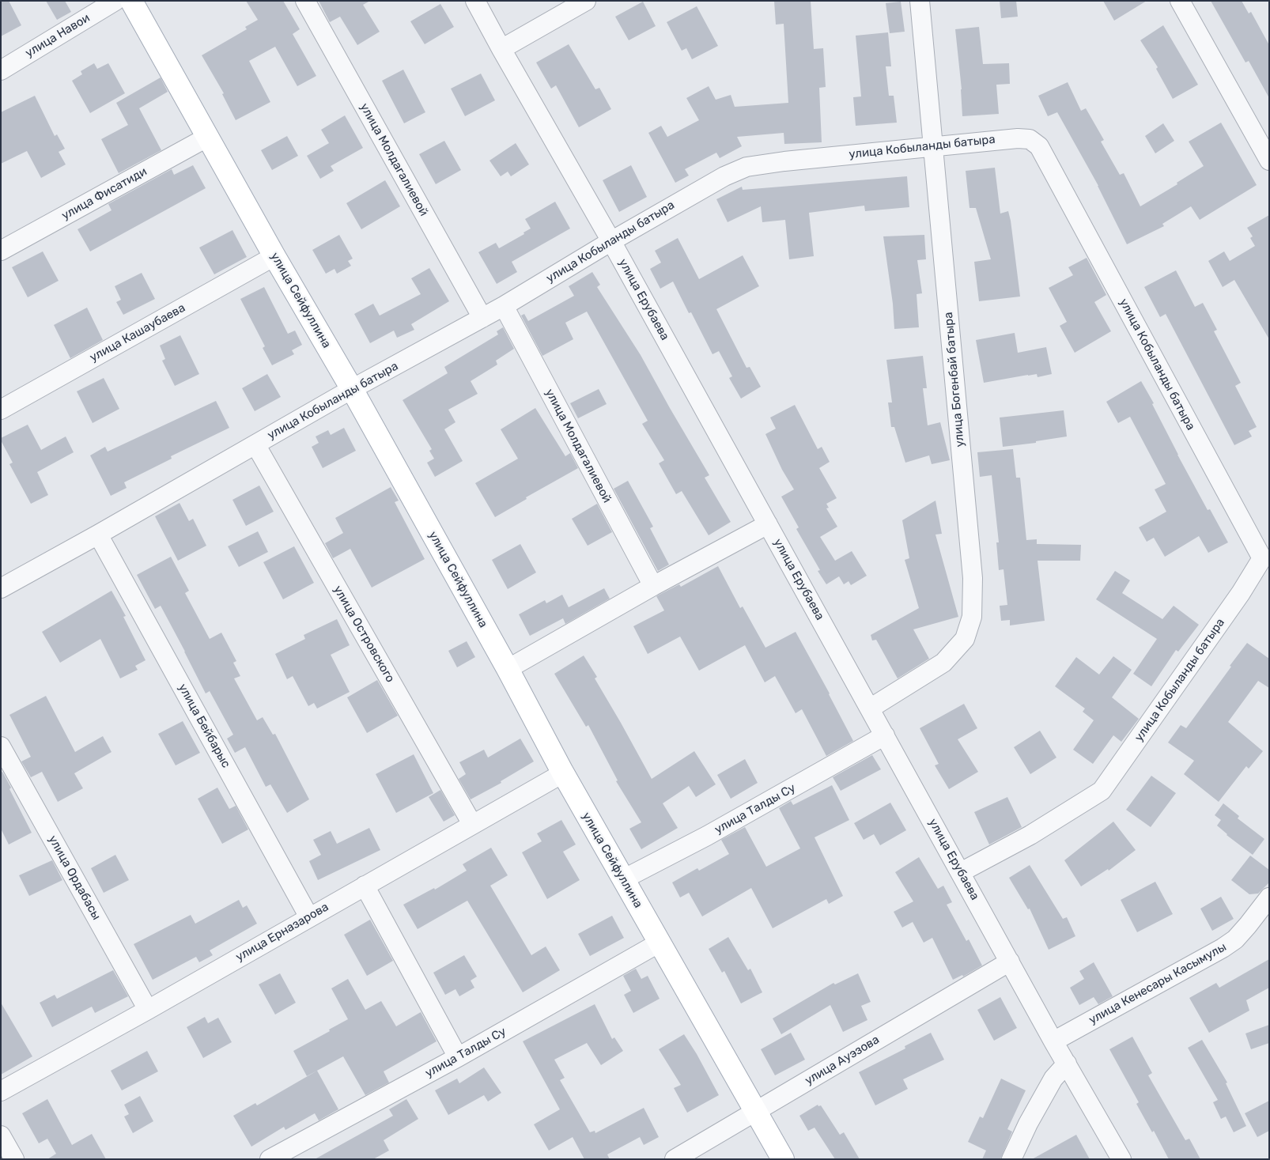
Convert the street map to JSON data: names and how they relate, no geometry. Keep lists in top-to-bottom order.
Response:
{
  "streets": {
    "main road": ["улица Сейфуллина"],
    "street": [
      "улица Навои",
      "улица Кобыланды батыра",
      "улица Молдагалиевой",
      "улица Фисатиди",
      "улица Ерубаева",
      "улица Кашаубаева",
      "улица Богенбай батыра",
      "улица Островского",
      "улица Бейбарыс",
      "улица Талды Су",
      "улица Ордабасы",
      "улица Ерназарова",
      "улица Кенесары Касымулы",
      "улица Ауэзова"
    ]
  },
  "crossings": [
    ["улица Кобыланды батыра", "улица Молдагалиевой"],
    ["улица Кобыланды батыра", "улица Ерубаева"],
    ["улица Кобыланды батыра", "улица Сейфуллина"],
    ["улица Кобыланды батыра", "улица Богенбай батыра"],
    ["улица Кобыланды батыра", "улица Островского"],
    ["улица Кобыланды батыра", "улица Бейбарыс"],
    ["улица Фисатиди", "улица Сейфуллина"],
    ["улица Ерубаева", "улица Богенбай батыра"],
    ["улица Ерубаева", "улица Талды Су"],
    ["улица Ерубаева", "улица Кенесары Касымулы"],
    ["улица Ерубаева", "улица Ауэзова"],
    ["улица Сейфуллина", "улица Кашаубаева"],
    ["улица Сейфуллина", "улица Талды Су"],
    ["улица Сейфуллина", "улица Ерназарова"],
    ["улица Сейфуллина", "улица Ауэзова"],
    ["улица Островского", "улица Ерназарова"],
    ["улица Бейбарыс", "улица Ерназарова"],
    ["улица Ордабасы", "улица Ерназарова"]
  ]
}
